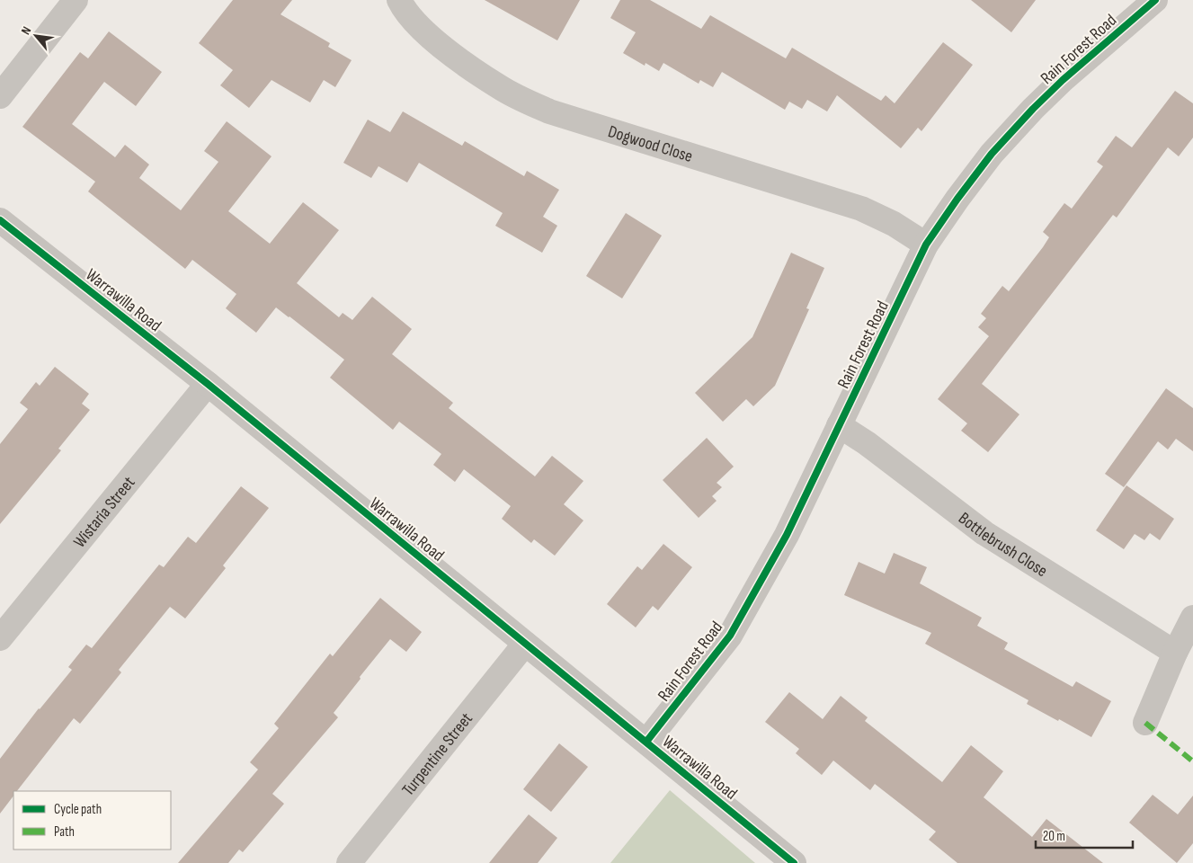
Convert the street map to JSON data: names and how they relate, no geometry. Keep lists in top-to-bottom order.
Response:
{
  "streets": {
    "street": [
      "Rain Forest Road",
      "Dogwood Close",
      "Warrawilla Road",
      "Wistaria Street",
      "Bottlebrush Close",
      "Turpentine Street"
    ]
  },
  "crossings": [
    ["Rain Forest Road", "Dogwood Close"],
    ["Rain Forest Road", "Warrawilla Road"],
    ["Rain Forest Road", "Bottlebrush Close"],
    ["Warrawilla Road", "Wistaria Street"],
    ["Warrawilla Road", "Turpentine Street"]
  ],
  "legend": ["Cycle path", "Path"],
  "scale_bar": "20 m",
  "north": "top left"
}
